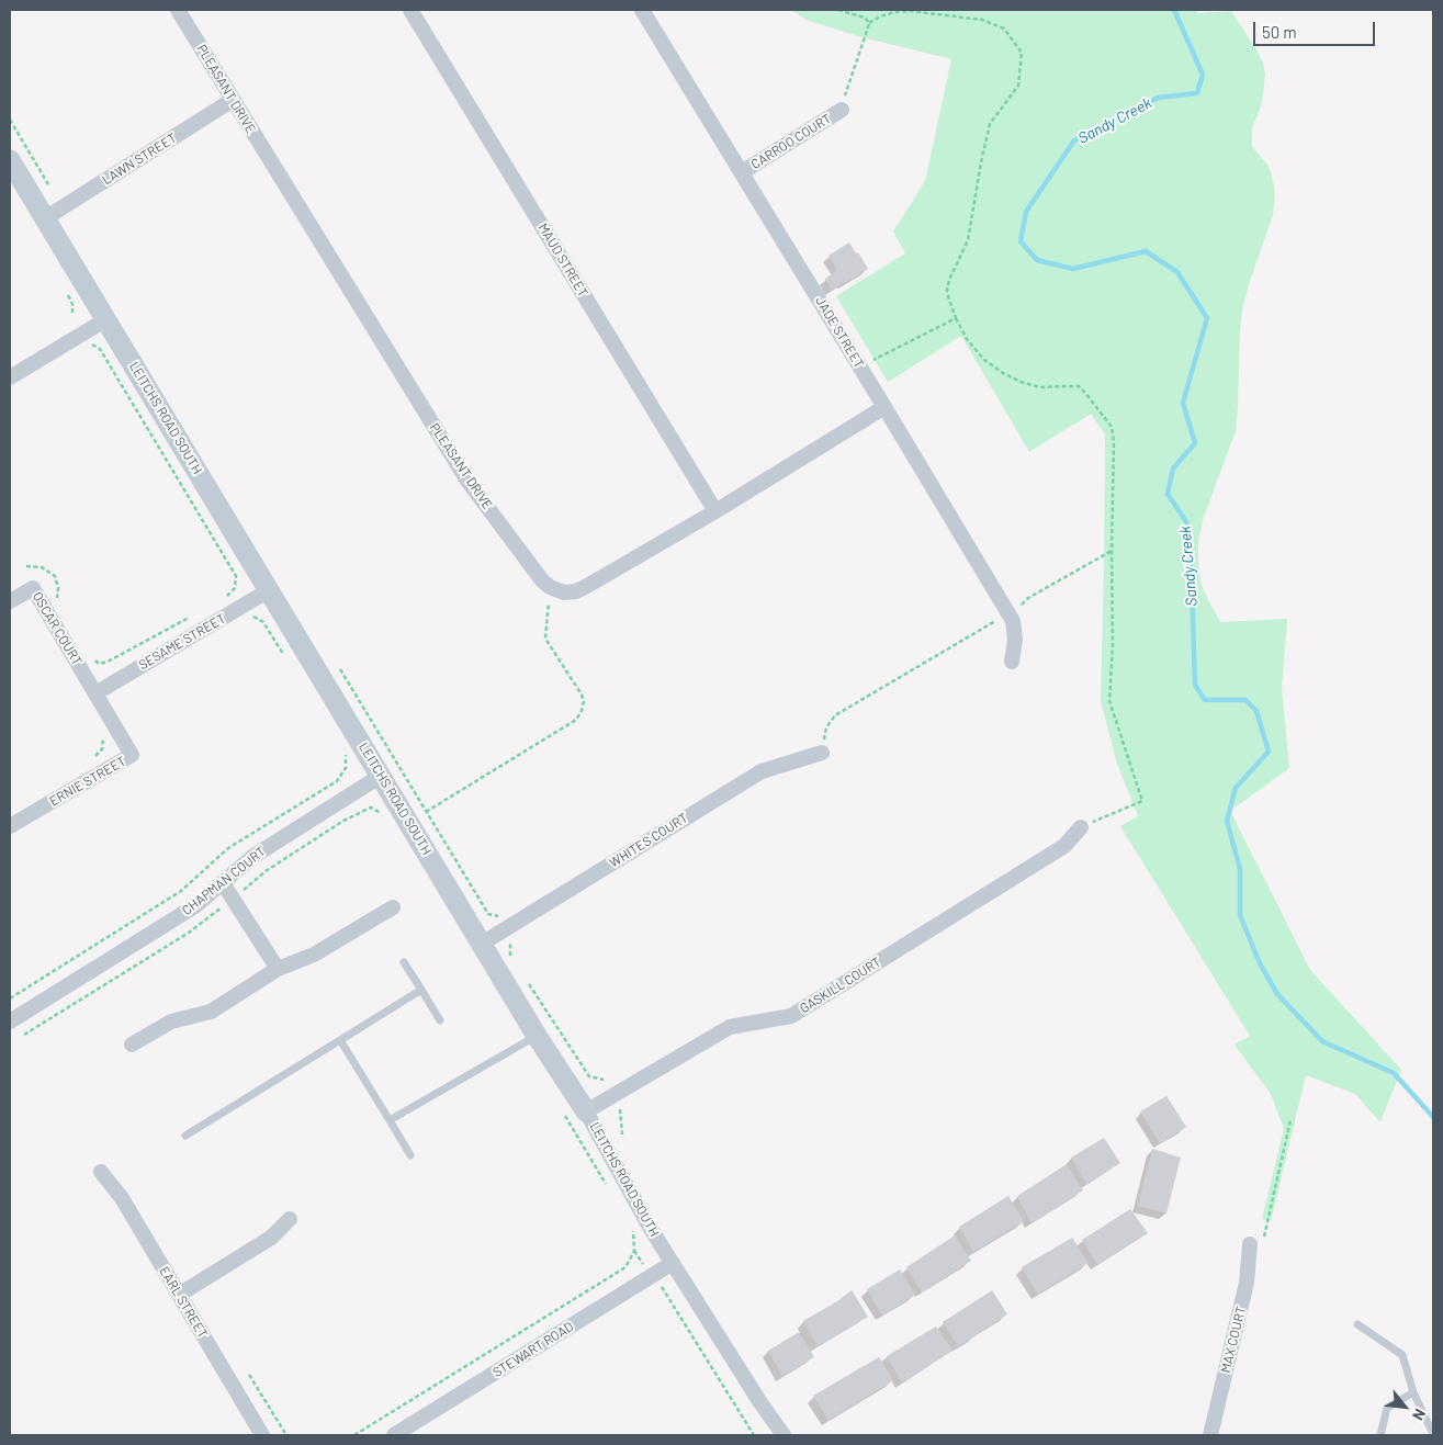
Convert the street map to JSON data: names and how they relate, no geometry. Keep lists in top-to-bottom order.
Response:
{
  "streets": {
    "street": [
      "PLEASANT DRIVE",
      "CARROO COURT",
      "LAWN STREET",
      "MAUD STREET",
      "JADE STREET",
      "LEITCHS ROAD SOUTH",
      "OSCAR COURT",
      "SESAME STREET",
      "ERNIE STREET",
      "WHITES COURT",
      "CHAPMAN COURT",
      "GASKILL COURT",
      "EARL STREET",
      "MAX COURT",
      "STEWART ROAD"
    ]
  },
  "crossings": [
    ["PLEASANT DRIVE", "LAWN STREET"],
    ["CARROO COURT", "JADE STREET"],
    ["LAWN STREET", "LEITCHS ROAD SOUTH"],
    ["LEITCHS ROAD SOUTH", "SESAME STREET"],
    ["LEITCHS ROAD SOUTH", "WHITES COURT"],
    ["LEITCHS ROAD SOUTH", "CHAPMAN COURT"],
    ["LEITCHS ROAD SOUTH", "GASKILL COURT"],
    ["LEITCHS ROAD SOUTH", "STEWART ROAD"],
    ["OSCAR COURT", "SESAME STREET"],
    ["OSCAR COURT", "ERNIE STREET"],
    ["SESAME STREET", "ERNIE STREET"]
  ],
  "water": ["Sandy Creek"],
  "scale_bar": "50 m",
  "north": "bottom right"
}
